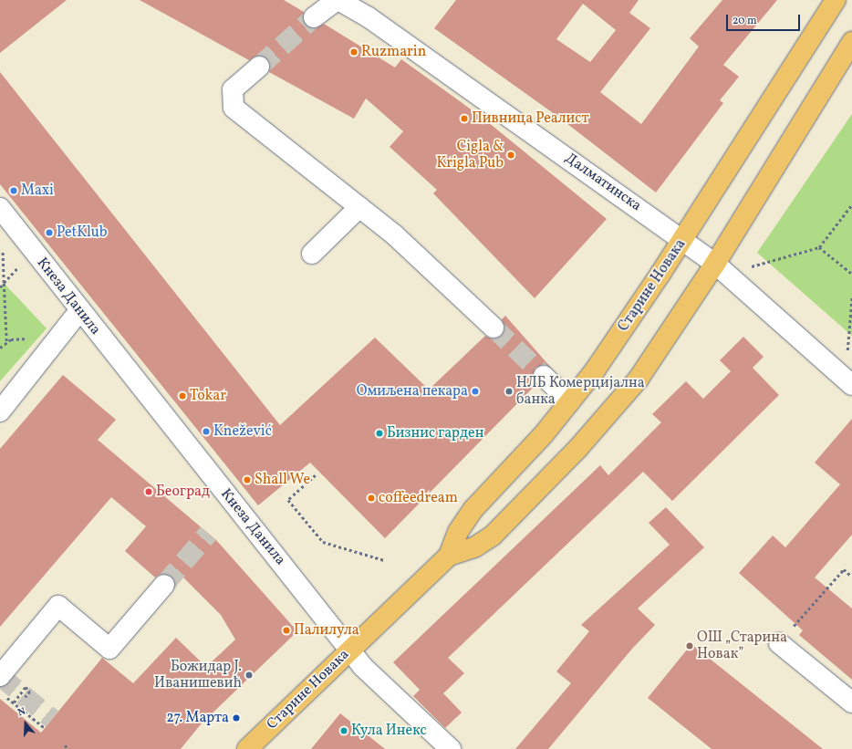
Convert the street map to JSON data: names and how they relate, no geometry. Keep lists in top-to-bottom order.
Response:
{
  "streets": {
    "main road": ["Старине Новака"],
    "street": ["Далматинска", "Кнеза Данила"]
  },
  "crossings": [
    ["Далматинска", "Старине Новака"],
    ["Старине Новака", "Кнеза Данила"]
  ],
  "places": [
    "Ruzmarin",
    "Пивница Реалист",
    "Cigla & Krigla Pub",
    "Maxi",
    "PetKlub",
    "Омиљена пекара",
    "НЛБ Комерцијална банка",
    "Tokar",
    "Knežević",
    "Бизнис гарден",
    "Shall We",
    "Београд",
    "coffeedream",
    "Палилула",
    "ОШ „Старина Новак”",
    "Божидар Ј. Иванишевић",
    "27. Марта",
    "Кула Инекс"
  ],
  "scale_bar": "20 m",
  "north": "top"
}
